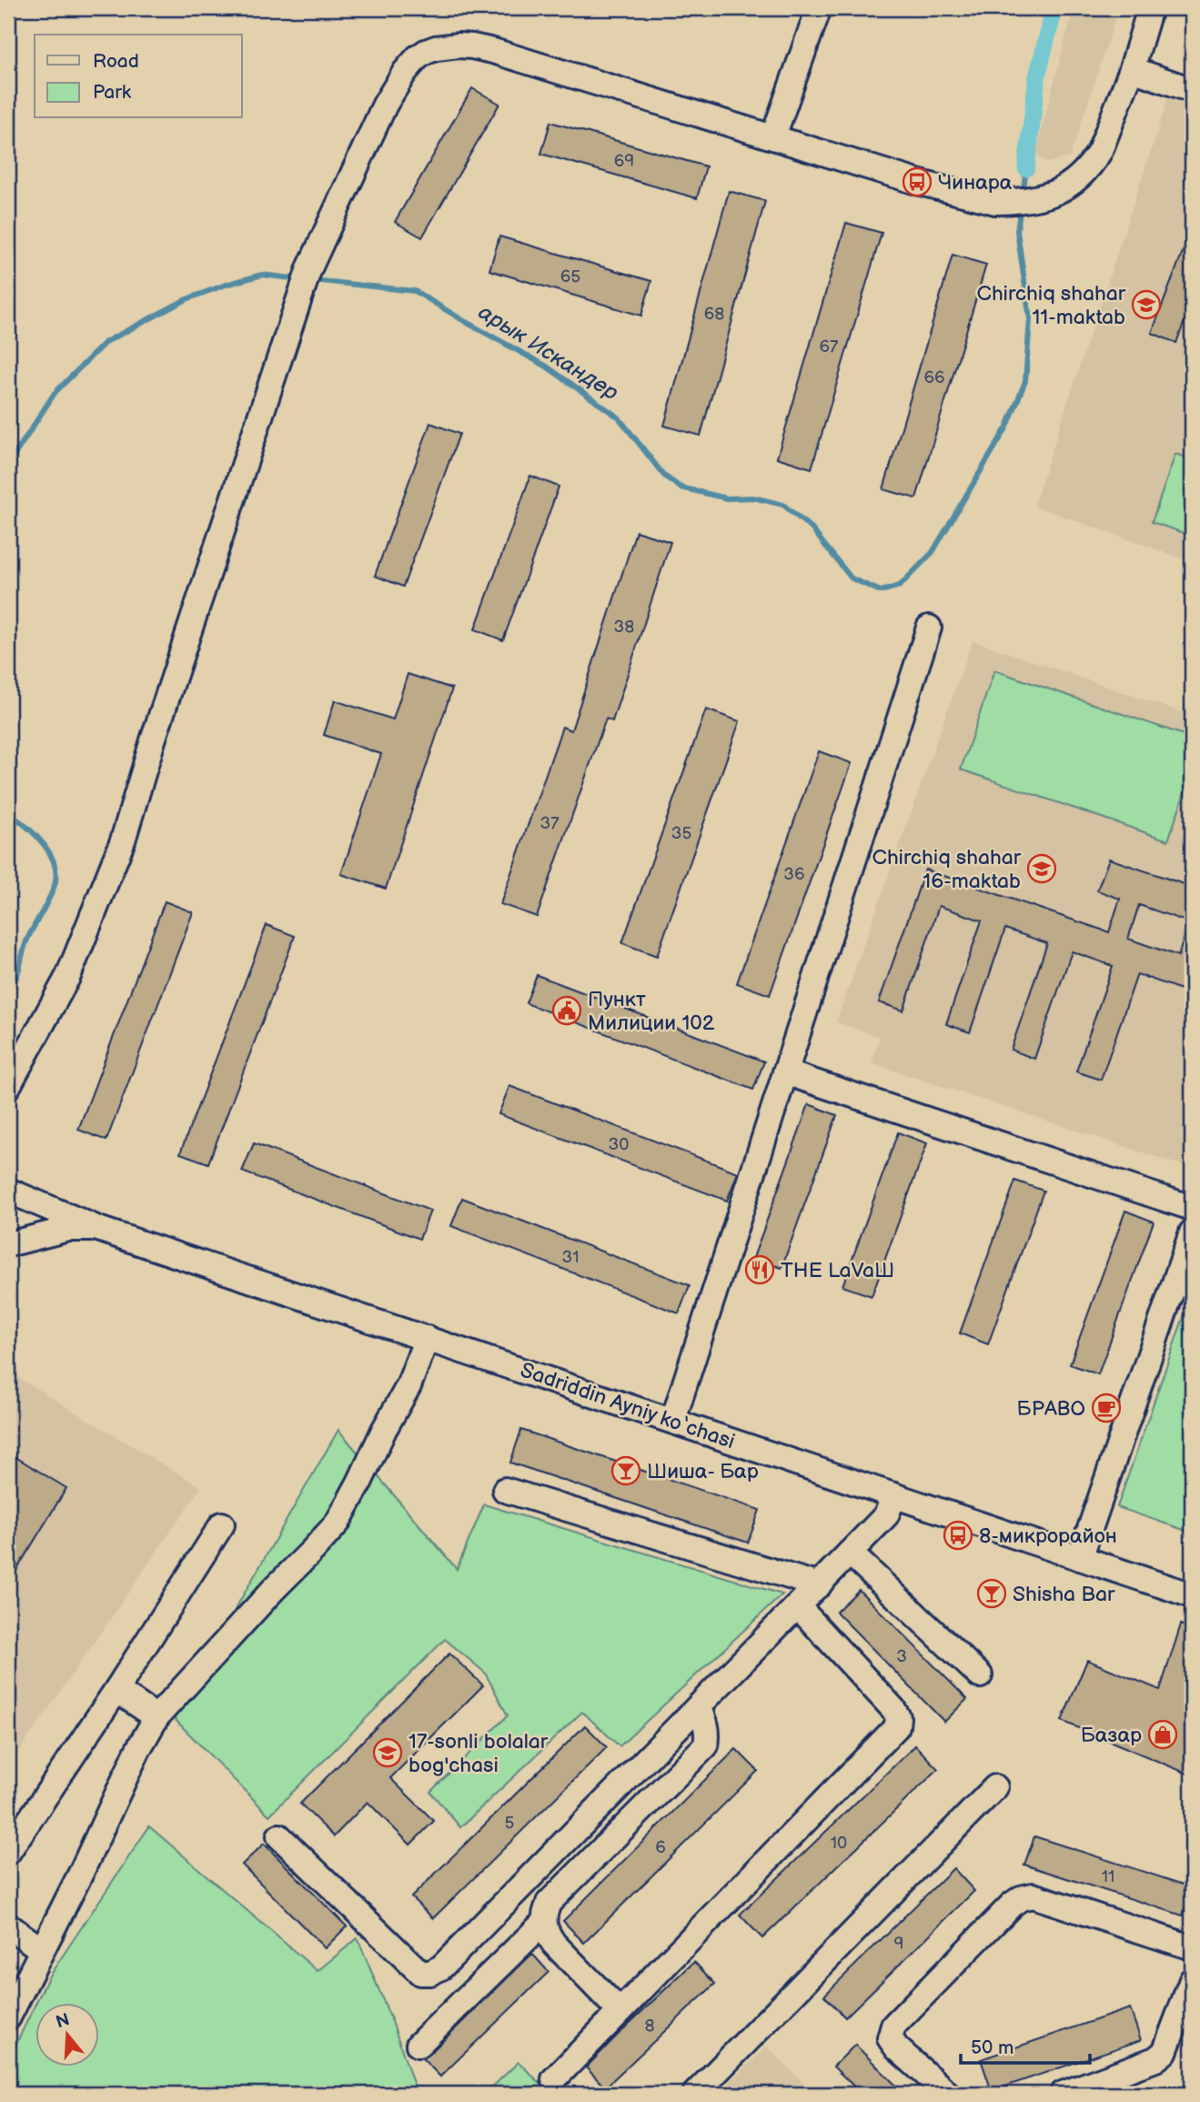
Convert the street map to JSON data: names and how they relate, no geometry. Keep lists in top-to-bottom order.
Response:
{
  "streets": {
    "street": ["Sadriddin Ayniy ko‘chasi"]
  },
  "water": ["арык Искандер"],
  "places": {
    "bus stop": ["Чинара", "8-микрорайон"],
    "school or university": ["Chirchiq shahar 11-maktab", "Chirchiq shahar 16-maktab", "17-sonli bolalar bog'chasi"],
    "public building": ["Пункт Милиции 102"],
    "restaurant": ["THE LaVaШ"],
    "cafe": ["БРАВО"],
    "bar": ["Шиша- Бар", "Shisha Bar"],
    "shop": ["Базар"]
  },
  "house_numbers": [
    "69",
    "65",
    "68",
    "67",
    "66",
    "38",
    "37",
    "35",
    "36",
    "30",
    "31",
    "3",
    "5",
    "10",
    "6",
    "11",
    "9",
    "8"
  ],
  "legend": ["Road", "Park"],
  "scale_bar": "50 m",
  "north": "top"
}
